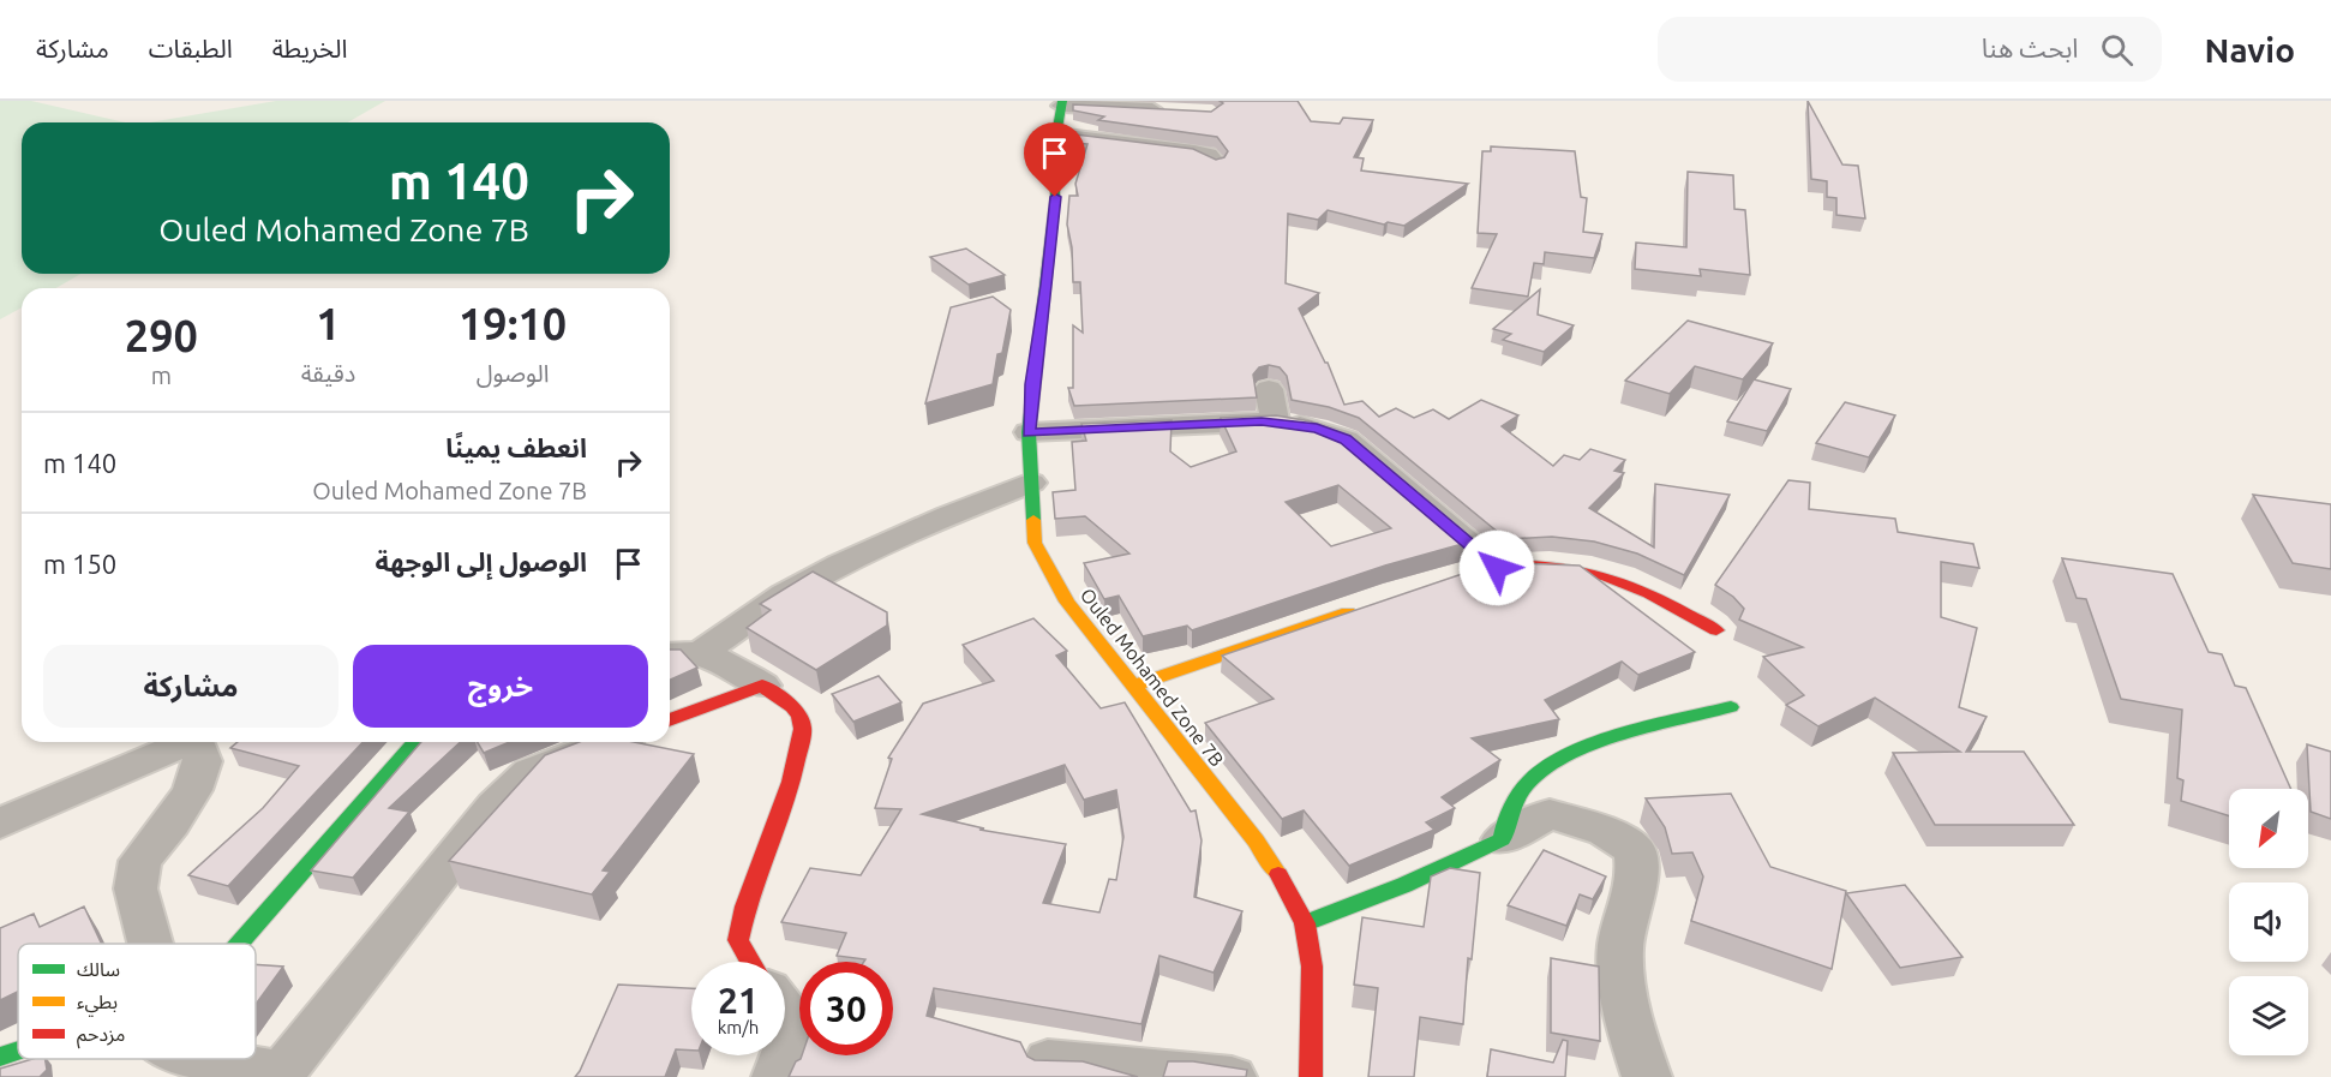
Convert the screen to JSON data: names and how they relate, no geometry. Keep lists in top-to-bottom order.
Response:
{
  "streets": {
    "main road": ["Ouled Mohamed Zone 7B"]
  },
  "legend": ["سالك", "بطيء", "مزدحم"],
  "north": "bottom left",
  "page": {
    "header": "Navio",
    "search": "ابحث هنا",
    "nav": ["الخريطة", "الطبقات", "مشاركة"],
    "turn": ["140 m", "Ouled Mohamed Zone 7B"],
    "eta": [
      "19:10",
      "الوصول",
      "1",
      "دقيقة",
      "290",
      "m"
    ],
    "list": [
      {
        "name": "انعطف يمينًا",
        "note": "Ouled Mohamed Zone 7B",
        "value": "140 m"
      },
      {
        "name": "الوصول إلى الوجهة",
        "value": "150 m"
      }
    ],
    "buttons": ["خروج", "مشاركة"],
    "speed": "21 km/h",
    "limit": "30"
  }
}
